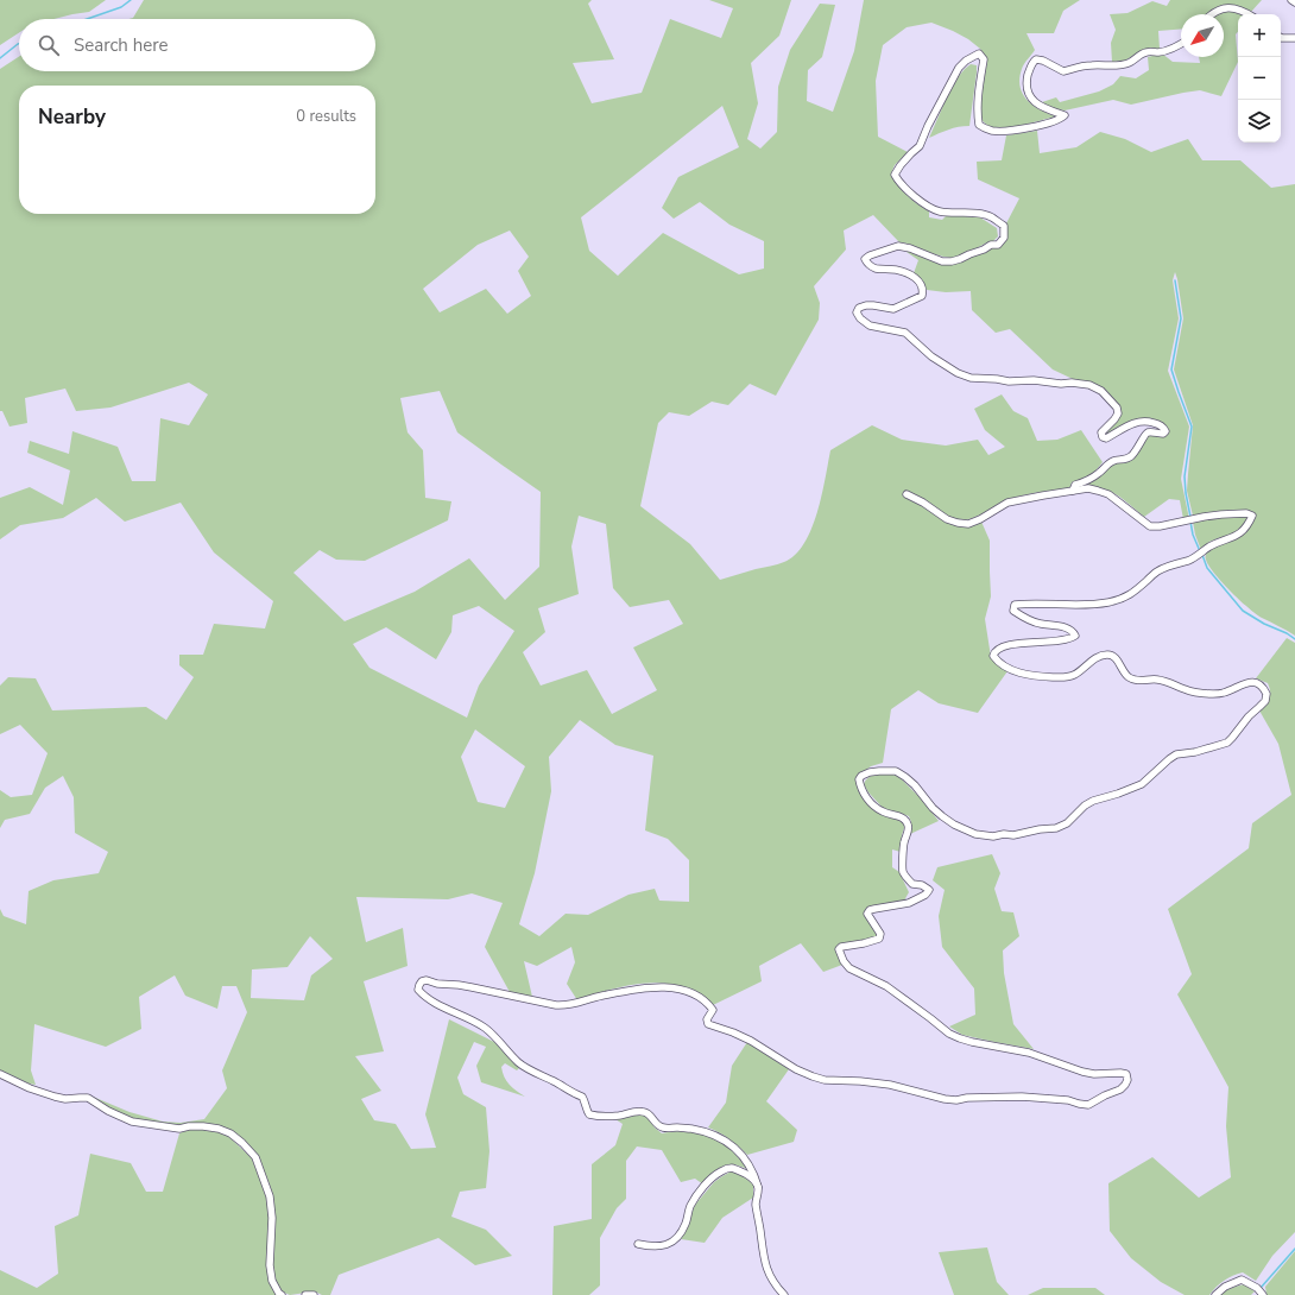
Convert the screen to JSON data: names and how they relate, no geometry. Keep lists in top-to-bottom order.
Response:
{
  "north": "bottom left",
  "page": {
    "map_buttons": ["+", "−"],
    "search": "Search here",
    "heading": ["Nearby", "0 results"]
  }
}
